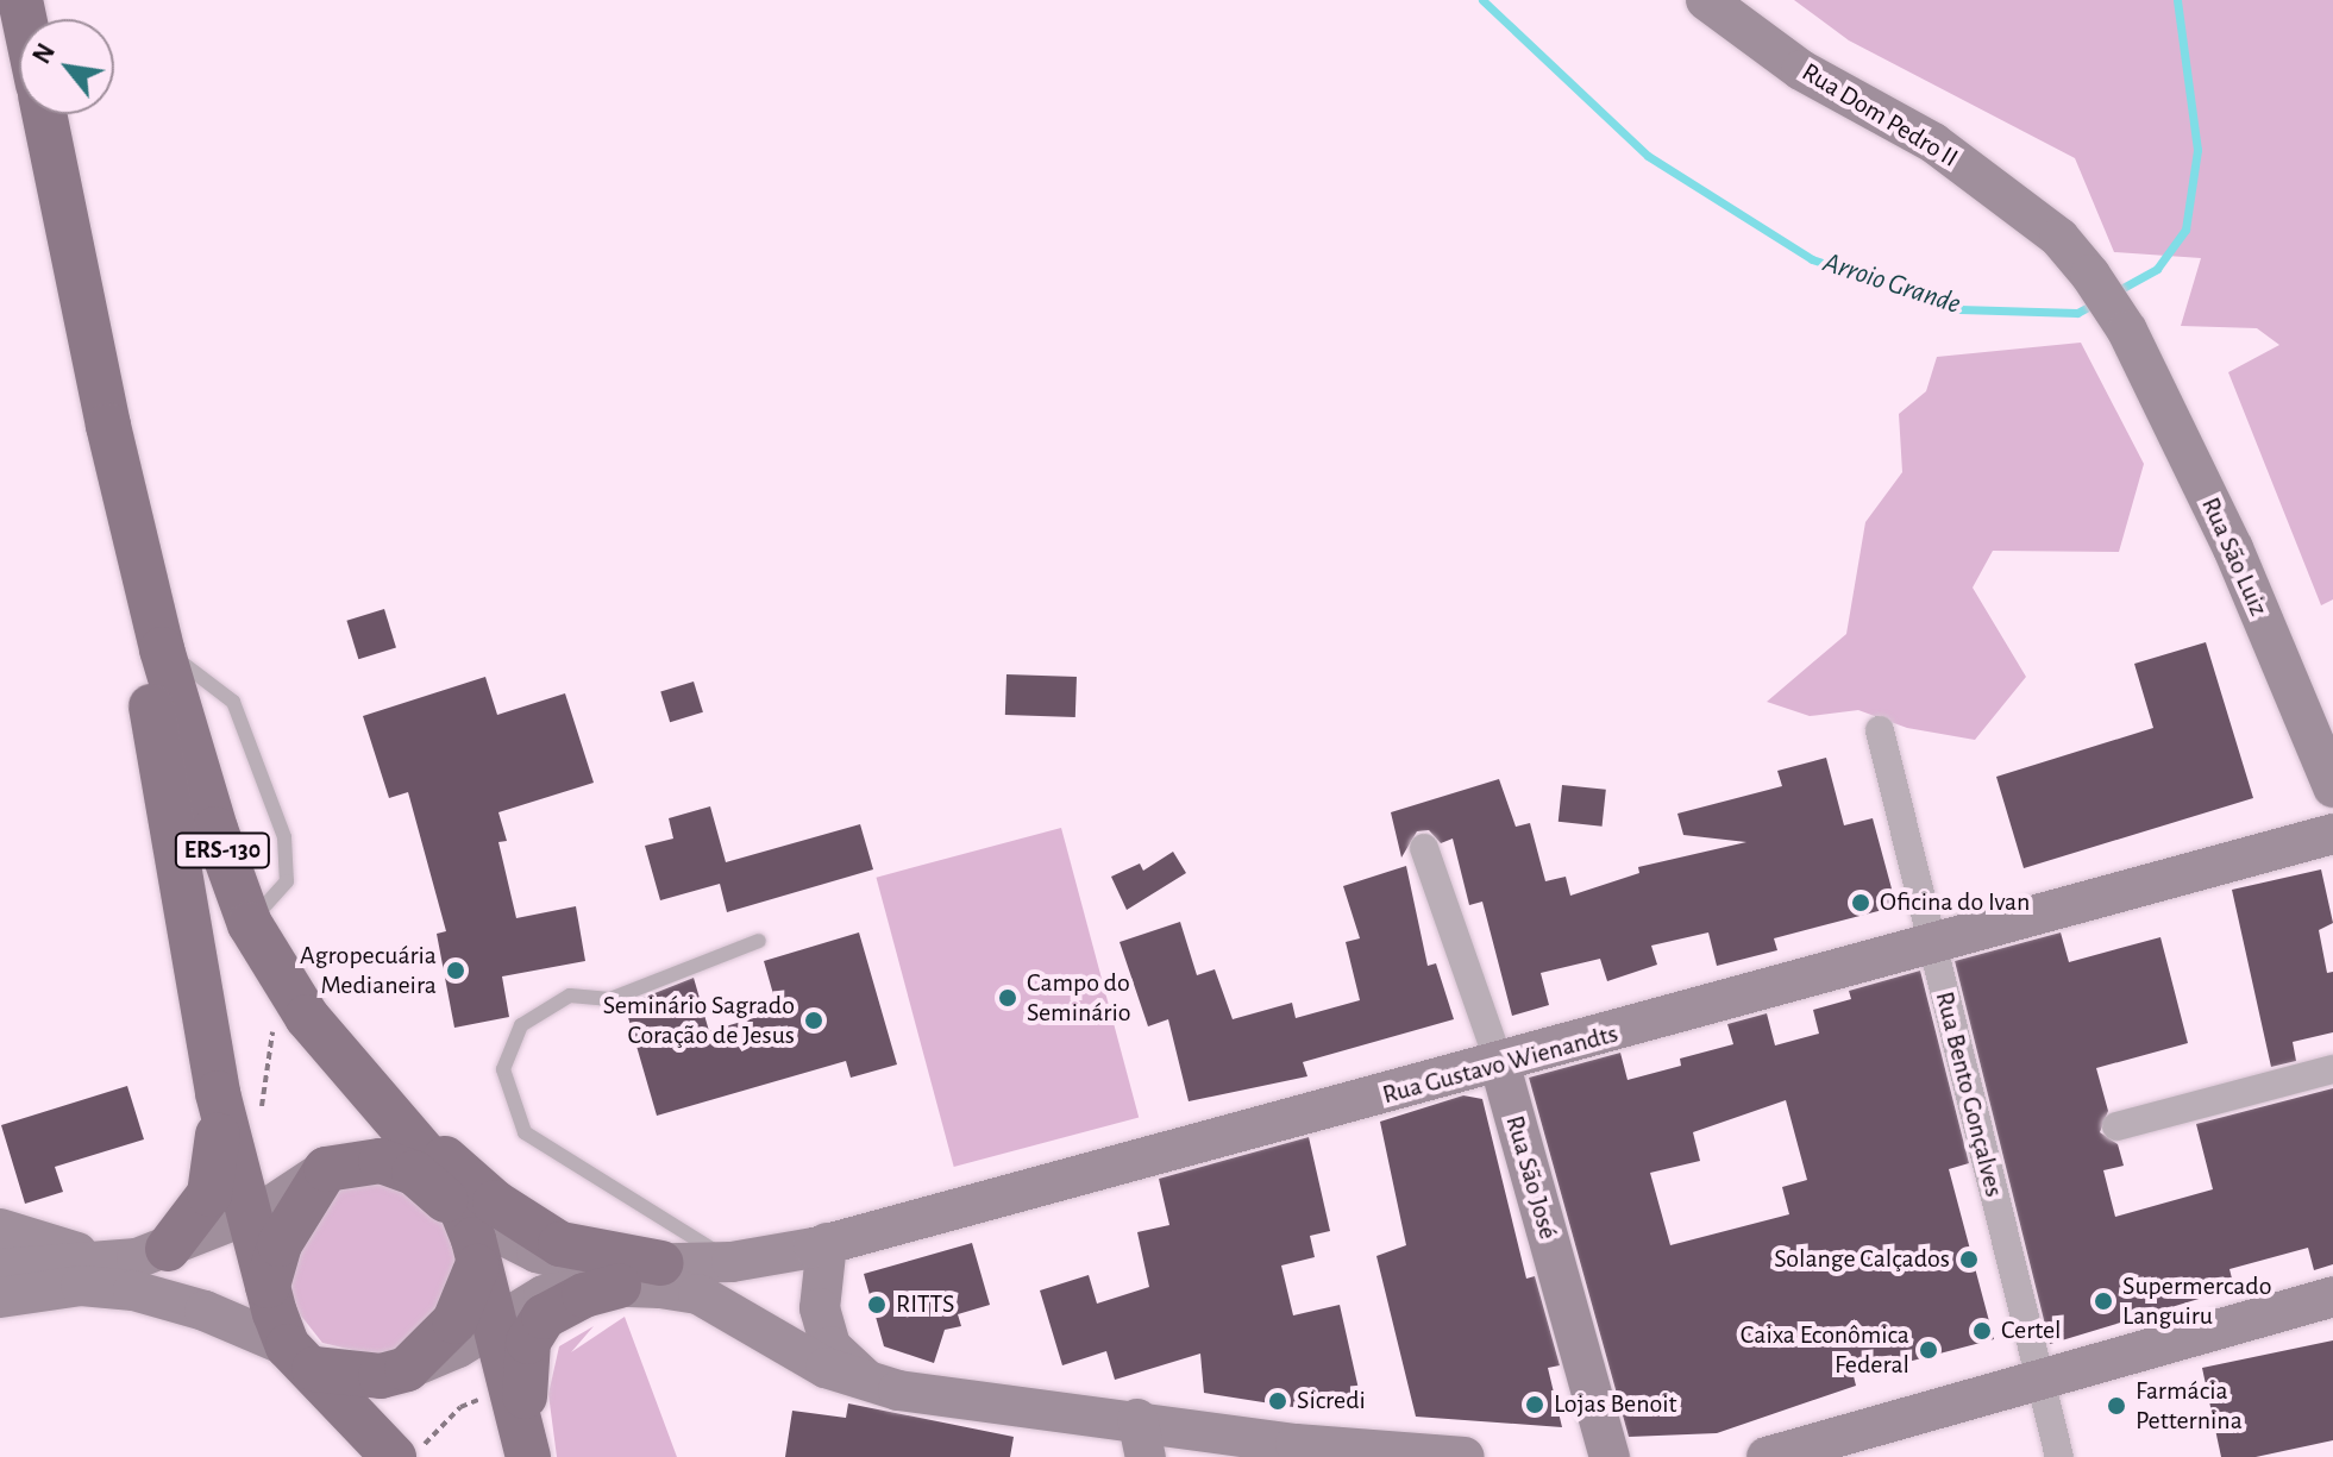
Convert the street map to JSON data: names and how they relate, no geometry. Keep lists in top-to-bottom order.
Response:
{
  "streets": {
    "main road": [
      "Rua Dom Pedro II",
      "Rua São Luiz",
      "ERS-130",
      "Rua Gustavo Wienandts",
      "Rua São José"
    ],
    "street": ["Rua Bento Gonçalves"]
  },
  "crossings": [
    ["Rua Dom Pedro II", "Rua São Luiz"],
    ["Rua Gustavo Wienandts", "Rua Bento Gonçalves"],
    ["Rua Gustavo Wienandts", "Rua São José"]
  ],
  "water": ["Arroio Grande"],
  "places": [
    "Oficina do Ivan",
    "Agropecuária Medianeira",
    "Campo do Seminário",
    "Seminário Sagrado Coração de Jesus",
    "Solange Calçados",
    "Supermercado Languiru",
    "RITTS",
    "Certel",
    "Caixa Econômica Federal",
    "Sicredi",
    "Lojas Benoit",
    "Farmácia Petternina"
  ],
  "north": "top left"
}
